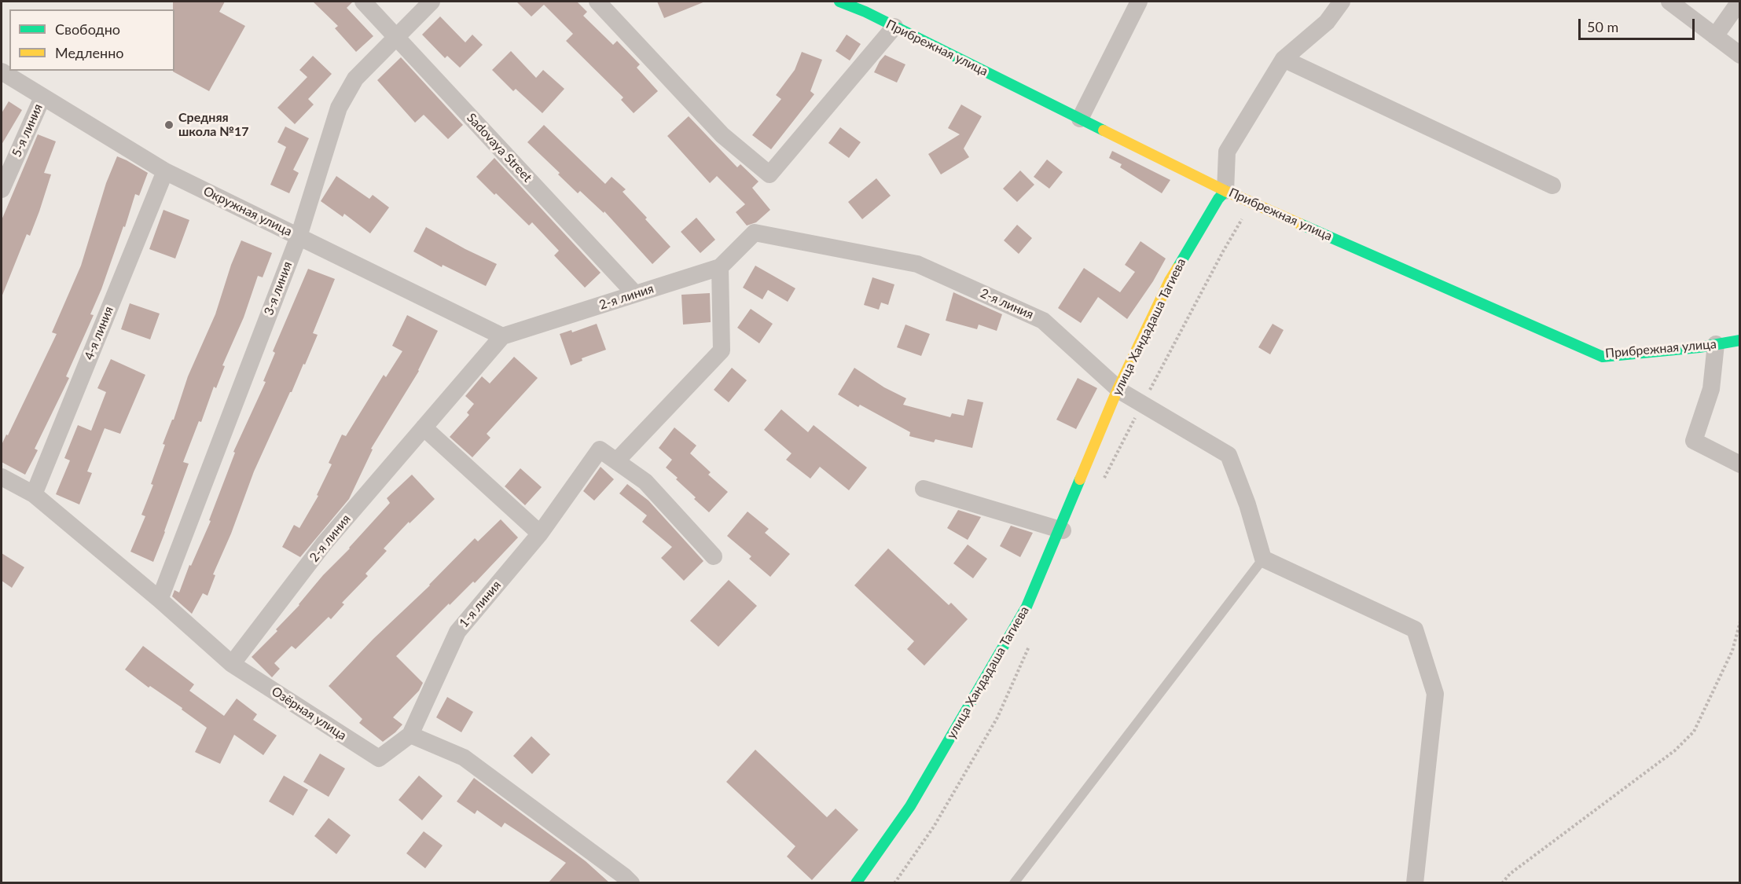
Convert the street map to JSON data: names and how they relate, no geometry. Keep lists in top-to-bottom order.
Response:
{
  "streets": {
    "street": [
      "Прибрежная улица",
      "5-я линия",
      "Sadovaya Street",
      "Окружная улица",
      "3-я линия",
      "2-я линия",
      "улица Хандадаша Тагиева",
      "4-я линия",
      "1-я линия",
      "Озёрная улица"
    ]
  },
  "crossings": [
    ["Прибрежная улица", "улица Хандадаша Тагиева"],
    ["5-я линия", "Окружная улица"],
    ["Sadovaya Street", "3-я линия"],
    ["Sadovaya Street", "2-я линия"],
    ["Окружная улица", "3-я линия"],
    ["Окружная улица", "2-я линия"],
    ["Окружная улица", "4-я линия"],
    ["3-я линия", "Озёрная улица"],
    ["2-я линия", "улица Хандадаша Тагиева"],
    ["2-я линия", "Озёрная улица"],
    ["4-я линия", "Озёрная улица"],
    ["1-я линия", "Озёрная улица"]
  ],
  "places": ["Средняя школа №17"],
  "legend": ["Свободно", "Медленно"],
  "scale_bar": "50 m"
}
